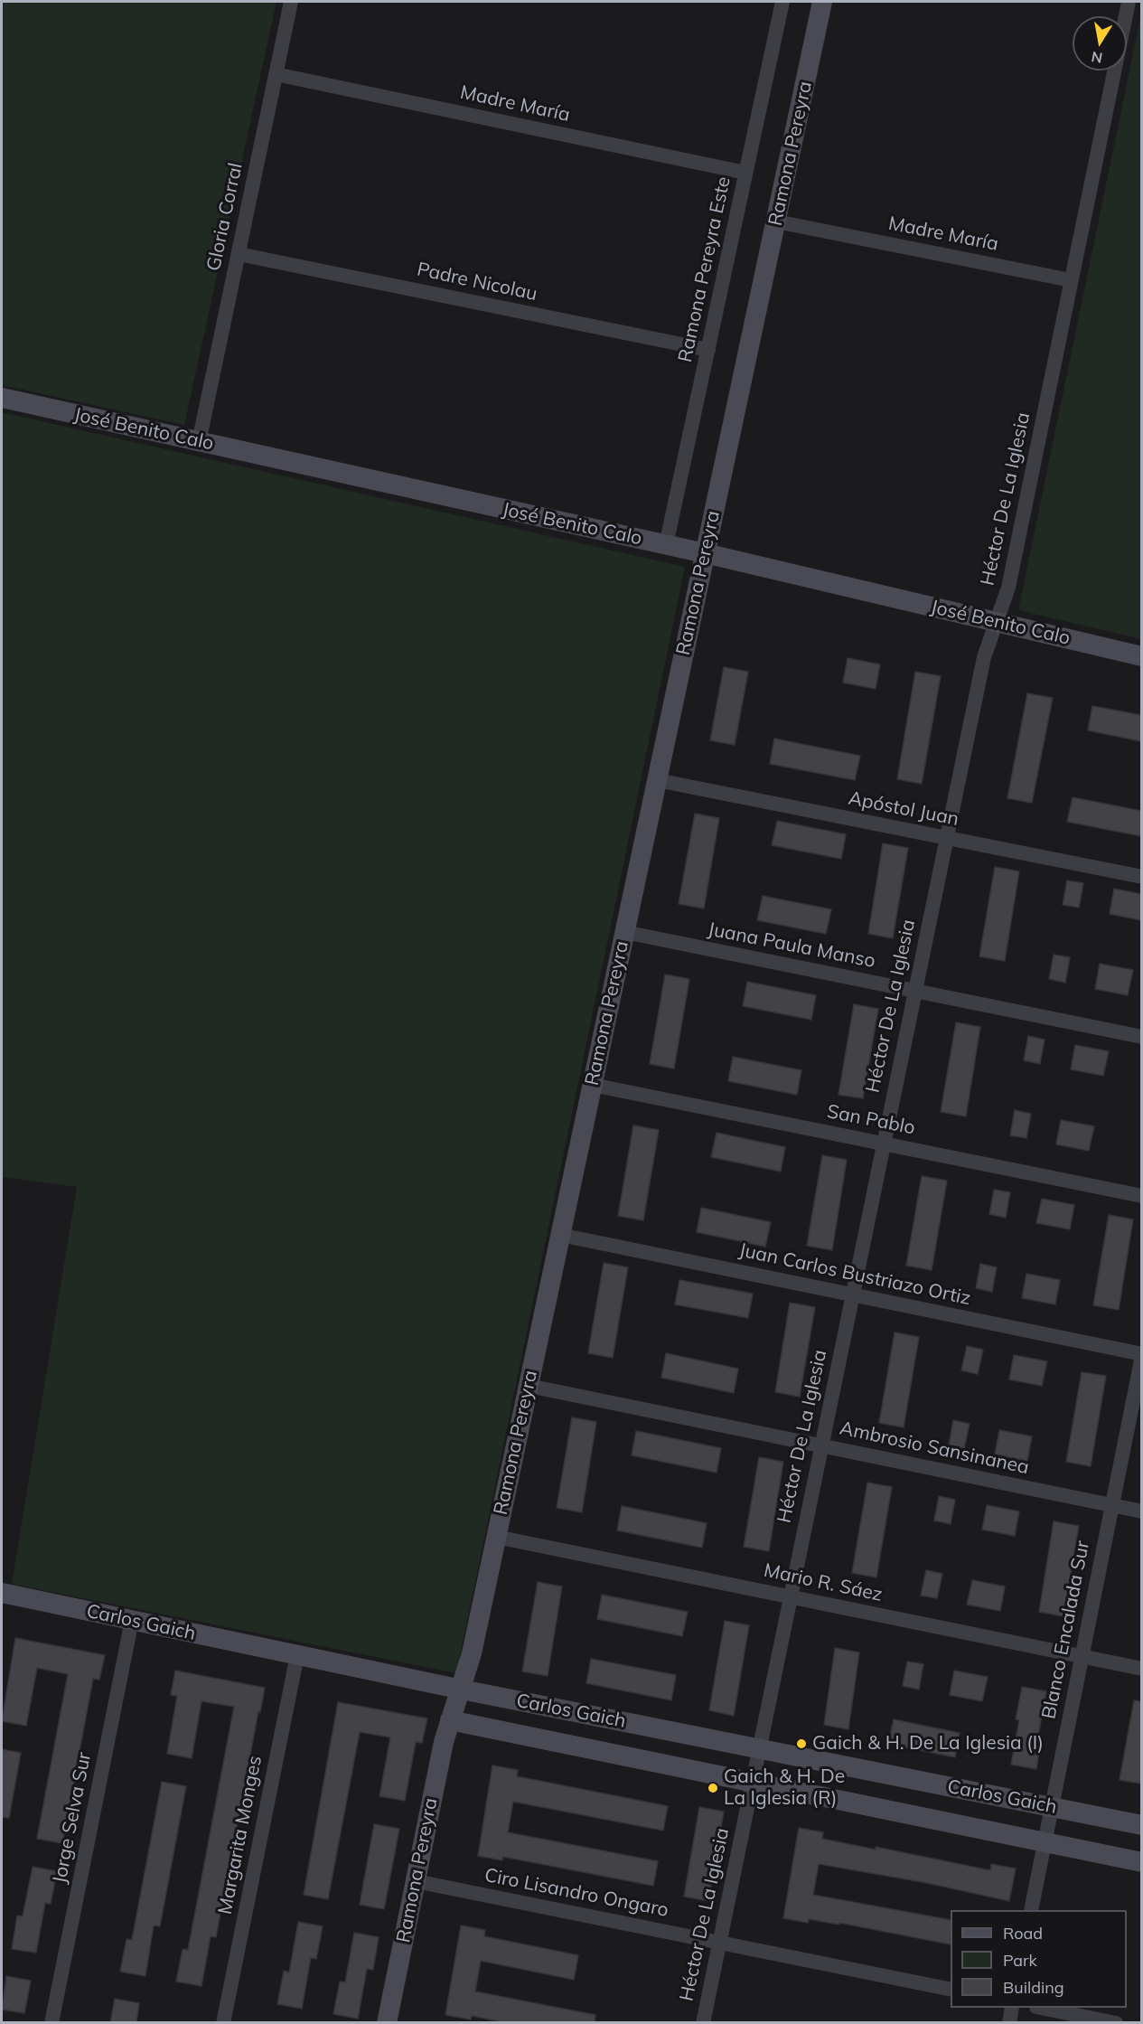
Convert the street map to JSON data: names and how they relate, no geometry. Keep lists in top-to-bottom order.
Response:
{
  "streets": {
    "street": [
      "Madre María",
      "Ramona Pereyra",
      "Gloria Corral",
      "Ramona Pereyra Este",
      "Padre Nicolau",
      "José Benito Calo",
      "Héctor De La Iglesia",
      "Apóstol Juan",
      "Juana Paula Manso",
      "San Pablo",
      "Juan Carlos Bustriazo Ortiz",
      "Ambrosio Sansinanea",
      "Mario R. Sáez",
      "Carlos Gaich",
      "Blanco Encalada Sur",
      "Jorge Selva Sur",
      "Margarita Monges",
      "Ciro Lisandro Ongaro"
    ]
  },
  "crossings": [
    ["Madre María", "Ramona Pereyra"],
    ["Madre María", "Gloria Corral"],
    ["Madre María", "Ramona Pereyra Este"],
    ["Madre María", "Héctor De La Iglesia"],
    ["Ramona Pereyra", "José Benito Calo"],
    ["Ramona Pereyra", "Apóstol Juan"],
    ["Ramona Pereyra", "Juana Paula Manso"],
    ["Ramona Pereyra", "San Pablo"],
    ["Ramona Pereyra", "Juan Carlos Bustriazo Ortiz"],
    ["Ramona Pereyra", "Ambrosio Sansinanea"],
    ["Ramona Pereyra", "Mario R. Sáez"],
    ["Ramona Pereyra", "Carlos Gaich"],
    ["Ramona Pereyra", "Ciro Lisandro Ongaro"],
    ["Gloria Corral", "Padre Nicolau"],
    ["Gloria Corral", "José Benito Calo"],
    ["Ramona Pereyra Este", "Padre Nicolau"],
    ["Ramona Pereyra Este", "José Benito Calo"],
    ["José Benito Calo", "Héctor De La Iglesia"],
    ["Héctor De La Iglesia", "Apóstol Juan"],
    ["Héctor De La Iglesia", "Juana Paula Manso"],
    ["Héctor De La Iglesia", "San Pablo"],
    ["Héctor De La Iglesia", "Juan Carlos Bustriazo Ortiz"],
    ["Héctor De La Iglesia", "Ambrosio Sansinanea"],
    ["Héctor De La Iglesia", "Mario R. Sáez"],
    ["Héctor De La Iglesia", "Carlos Gaich"],
    ["Héctor De La Iglesia", "Ciro Lisandro Ongaro"],
    ["Juan Carlos Bustriazo Ortiz", "Blanco Encalada Sur"],
    ["Ambrosio Sansinanea", "Blanco Encalada Sur"],
    ["Mario R. Sáez", "Blanco Encalada Sur"],
    ["Carlos Gaich", "Blanco Encalada Sur"],
    ["Carlos Gaich", "Jorge Selva Sur"],
    ["Carlos Gaich", "Margarita Monges"]
  ],
  "places": ["Gaich & H. De La Iglesia (I)", "Gaich & H. De La Iglesia (R)"],
  "legend": ["Road", "Park", "Building"],
  "north": "bottom"
}
